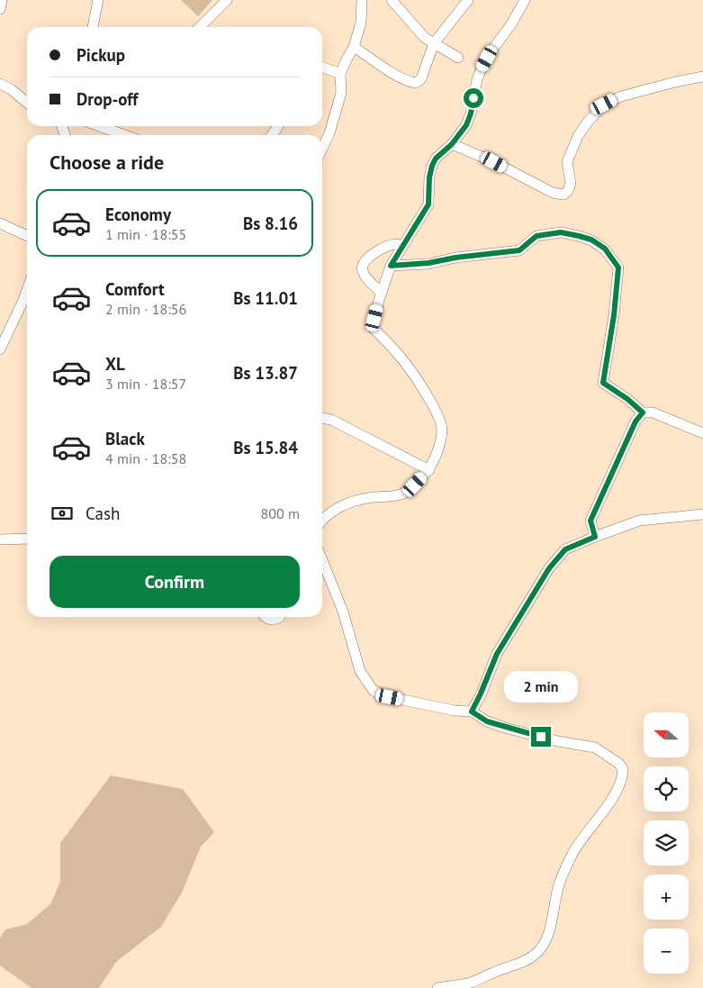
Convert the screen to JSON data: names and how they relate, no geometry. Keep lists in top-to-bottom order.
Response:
{
  "north": "left",
  "page": {
    "banner": ["Pickup", "Drop-off"],
    "heading": "Choose a ride",
    "list": [
      {
        "name": "Economy",
        "note": "1 min · 18:55",
        "value": "Bs 8.16"
      },
      {
        "name": "Comfort",
        "note": "2 min · 18:56",
        "value": "Bs 11.01"
      },
      {
        "name": "XL",
        "note": "3 min · 18:57",
        "value": "Bs 13.87"
      },
      {
        "name": "Black",
        "note": "4 min · 18:58",
        "value": "Bs 15.84"
      }
    ],
    "pay": ["Cash", "800 m"],
    "buttons": "Confirm",
    "bubble": "2 min",
    "map_buttons": ["+", "−"]
  }
}
